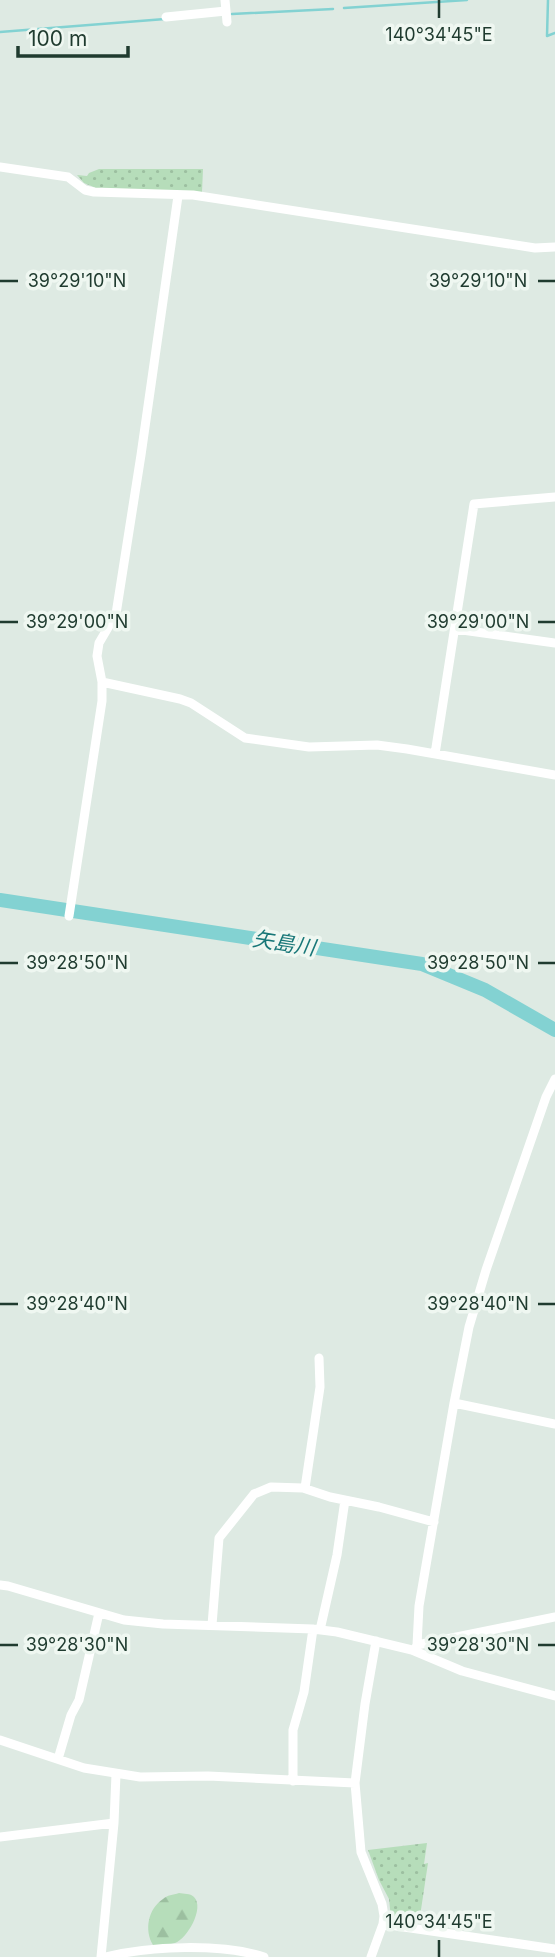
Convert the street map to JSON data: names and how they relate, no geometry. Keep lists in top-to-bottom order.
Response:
{
  "water": ["矢島川"],
  "scale_bar": "100 m",
  "coordinates": [
    "140°34'45\"E",
    "39°29'10\"N",
    "39°29'00\"N",
    "39°28'50\"N",
    "39°28'40\"N",
    "39°28'30\"N"
  ]
}
